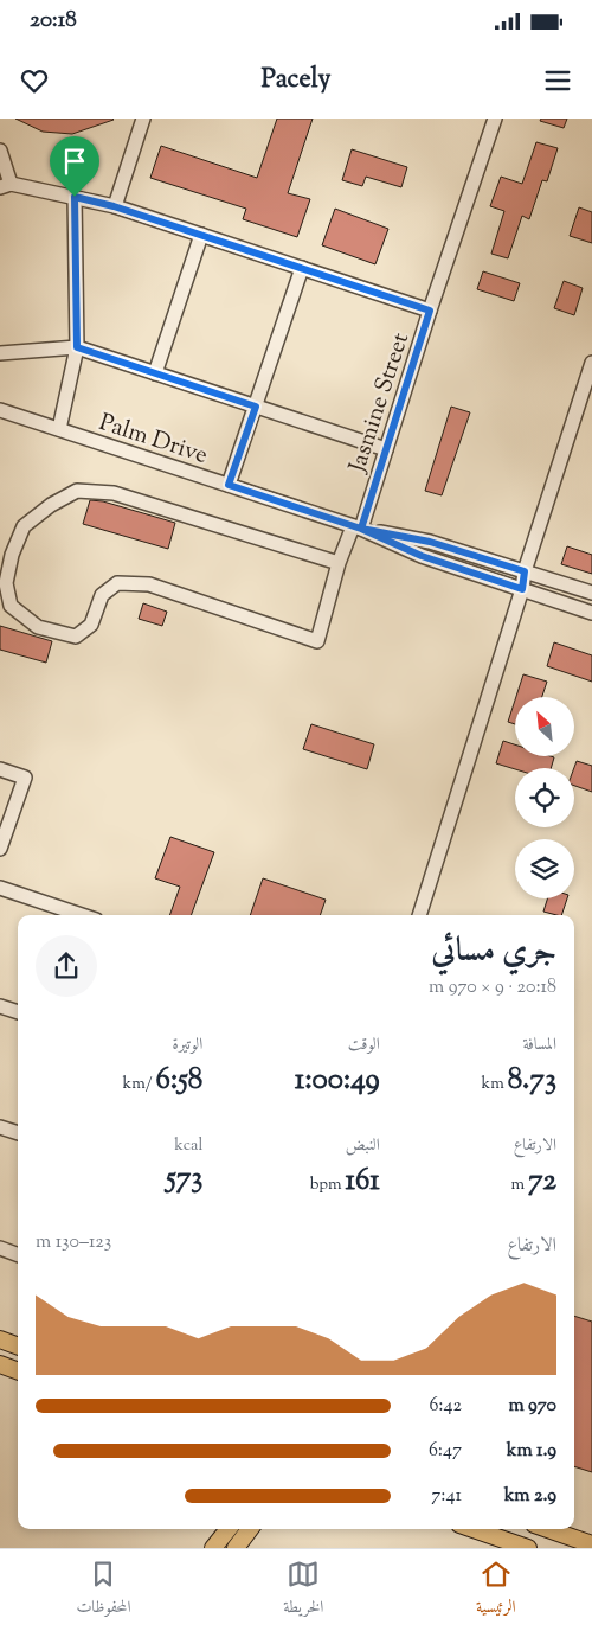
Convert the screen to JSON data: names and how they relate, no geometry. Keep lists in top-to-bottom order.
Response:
{
  "streets": {
    "street": ["Jasmine Street", "Palm Drive"]
  },
  "crossings": [
    ["Jasmine Street", "Palm Drive"]
  ],
  "north": "top left",
  "page": {
    "status": "20:18",
    "header": "Pacely",
    "heading": ["جري مسائي", "20:18 · 9 × 970 m"],
    "stats": [
      ["المسافة", "8.73 km"],
      ["الوقت", "1:00:49"],
      ["الوتيرة", "6:58 /km"],
      ["الارتفاع", "72 m"],
      ["النبض", "161 bpm"],
      ["kcal", "573"]
    ],
    "chart": ["الارتفاع", "123–130 m"],
    "list": [
      {
        "name": "970 m",
        "note": "6:42"
      },
      {
        "name": "1.9 km",
        "note": "6:47"
      },
      {
        "name": "2.9 km",
        "note": "7:41"
      }
    ],
    "tabs": ["الرئيسية", "الخريطة", "المحفوظات"]
  }
}
